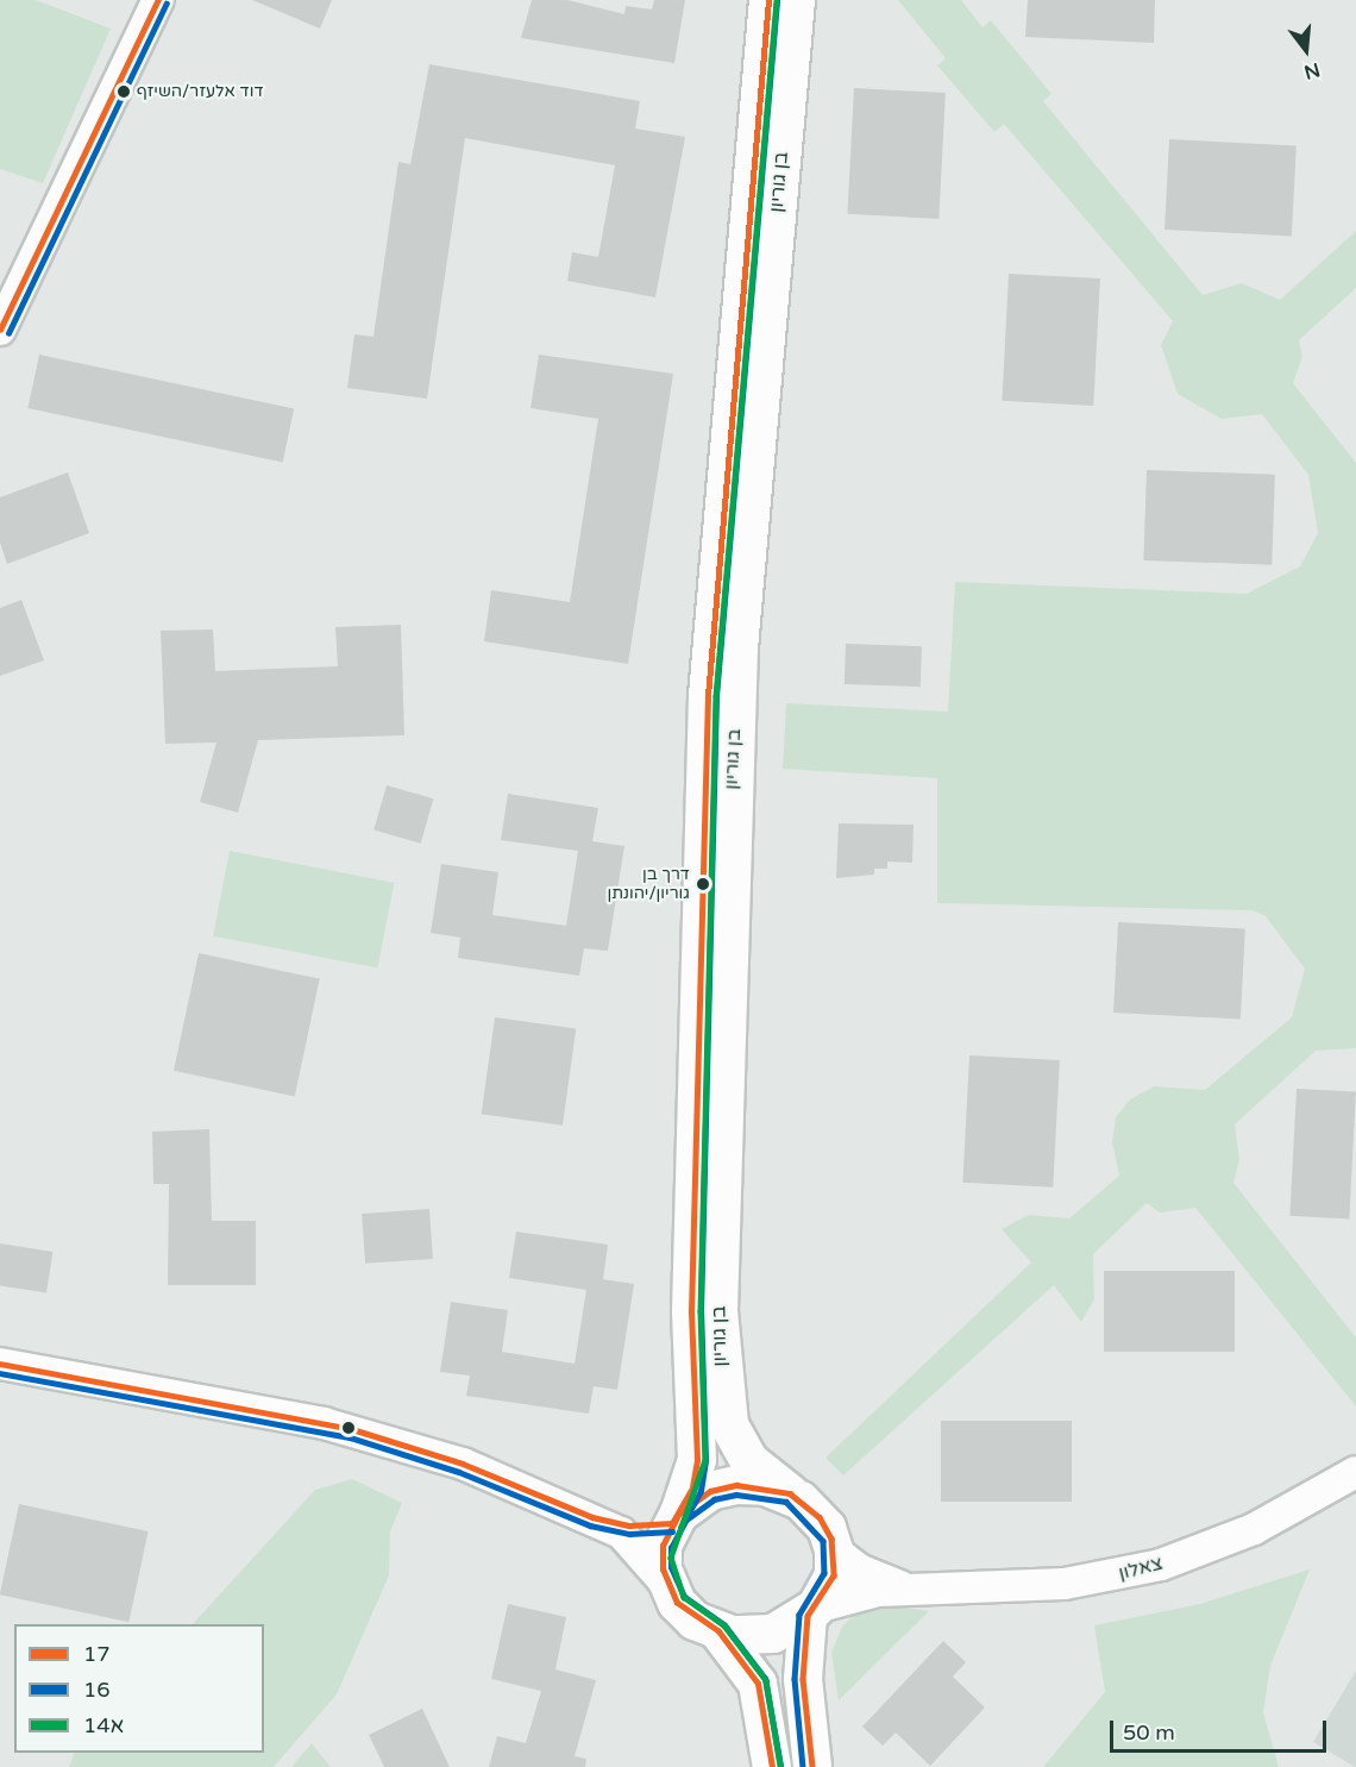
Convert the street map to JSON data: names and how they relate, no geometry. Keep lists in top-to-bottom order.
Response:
{
  "streets": {
    "street": ["בן גוריון", "צאלון"]
  },
  "crossings": [
    ["בן גוריון", "צאלון"]
  ],
  "places": ["דוד אלעזר/השיזף", "דרך בן גוריון/יהונתן"],
  "lines": ["transit line 17", "transit line 16", "transit line 14א"],
  "legend": ["17", "16", "14א"],
  "scale_bar": "50 m",
  "north": "bottom"
}
